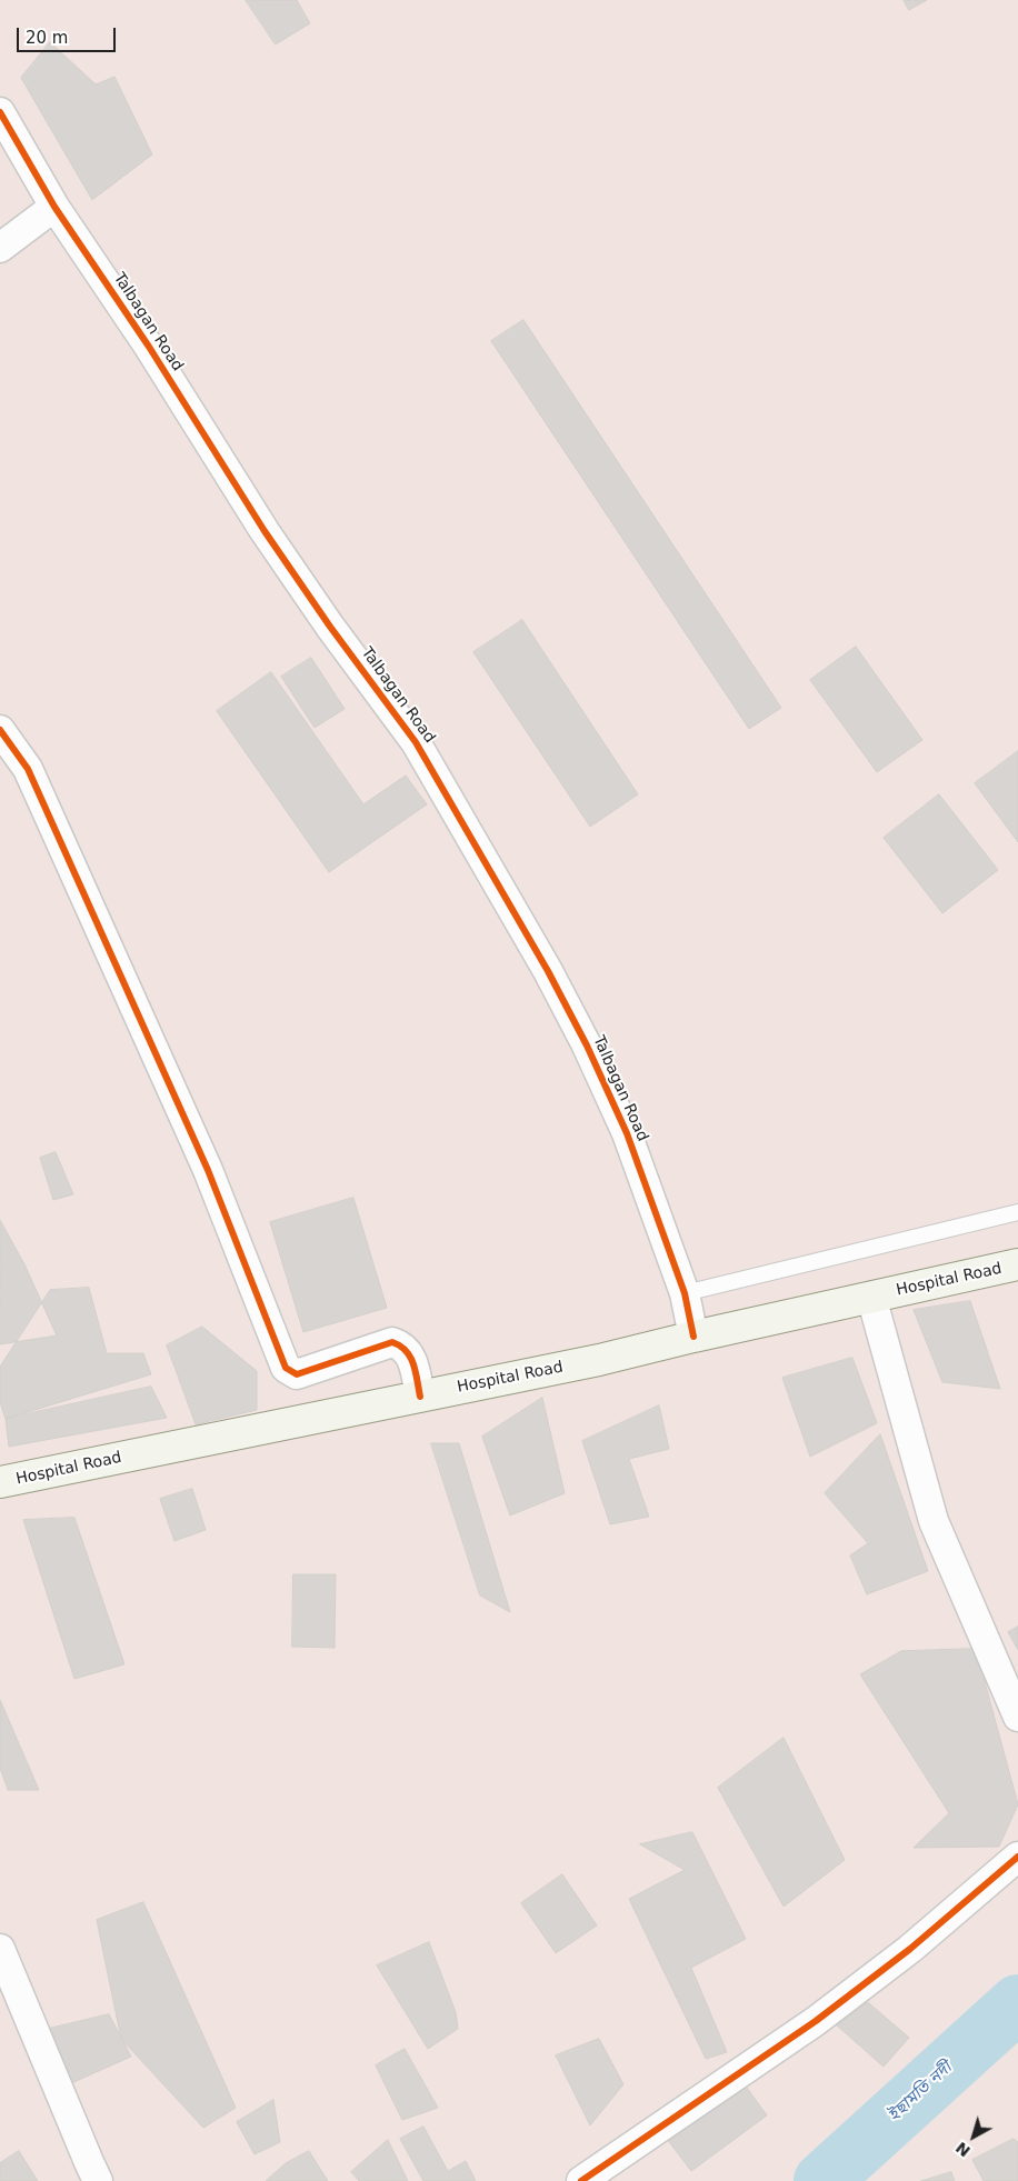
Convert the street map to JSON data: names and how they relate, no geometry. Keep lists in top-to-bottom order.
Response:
{
  "streets": {
    "main road": ["Hospital Road"],
    "street": ["Talbagan Road"]
  },
  "crossings": [
    ["Talbagan Road", "Hospital Road"]
  ],
  "water": ["ইছামতি নদী"],
  "scale_bar": "20 m",
  "north": "bottom left"
}
